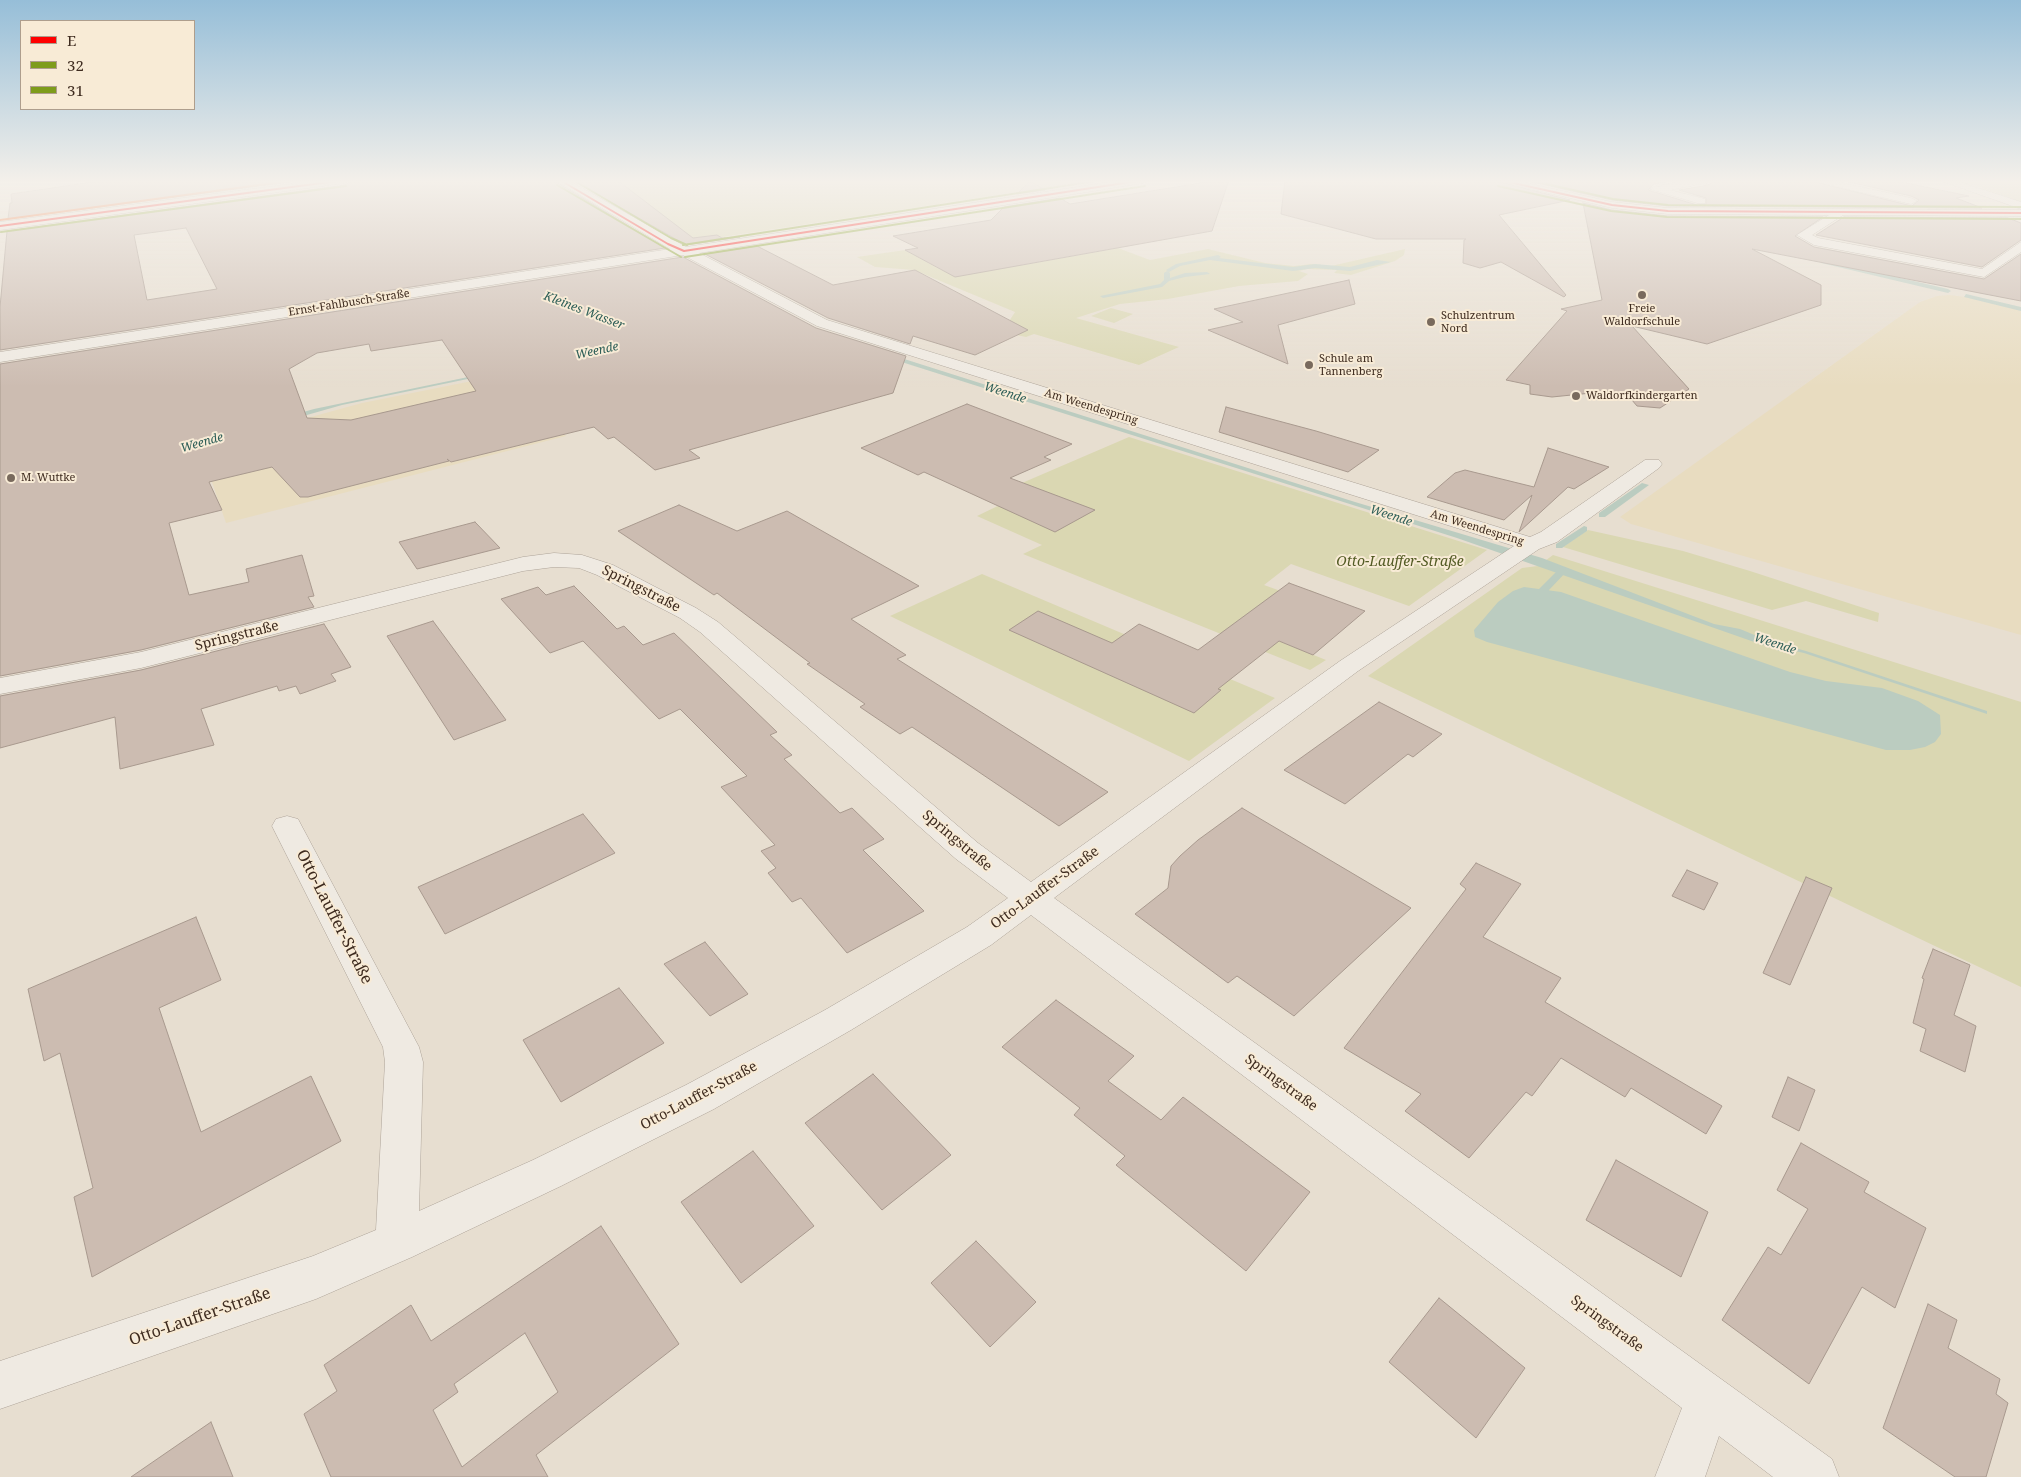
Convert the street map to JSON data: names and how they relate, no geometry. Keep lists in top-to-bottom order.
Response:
{
  "streets": {
    "street": [
      "Ernst-Fahlbusch-Straße",
      "Am Weendespring",
      "Springstraße",
      "Otto-Lauffer-Straße"
    ]
  },
  "crossings": [
    ["Ernst-Fahlbusch-Straße", "Am Weendespring"],
    ["Am Weendespring", "Otto-Lauffer-Straße"],
    ["Springstraße", "Otto-Lauffer-Straße"]
  ],
  "water": ["Kleines Wasser", "Weende"],
  "parks": ["Otto-Lauffer-Straße"],
  "places": [
    "Freie Waldorfschule",
    "Schulzentrum Nord",
    "Schule am Tannenberg",
    "Waldorfkindergarten",
    "M. Wuttke"
  ],
  "lines": ["transit line E", "transit line 32"],
  "legend": ["E", "32", "31"]
}
